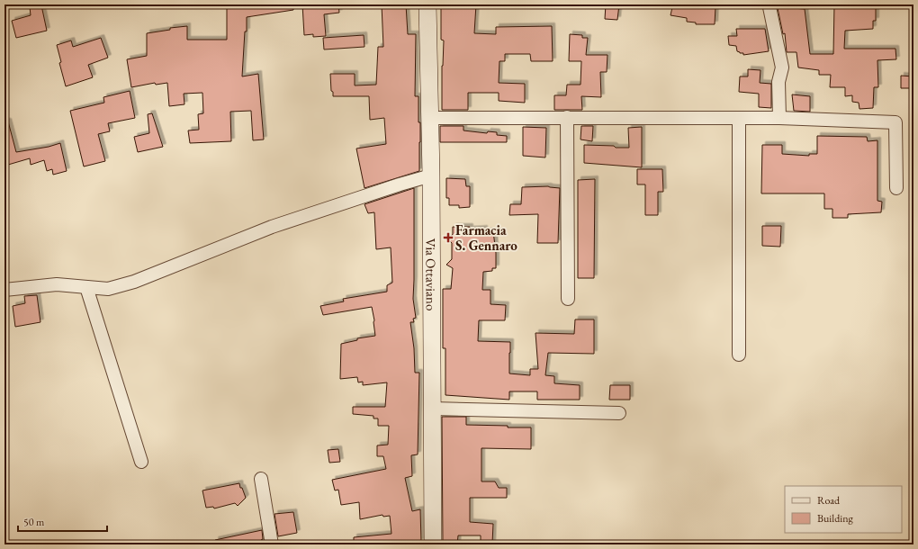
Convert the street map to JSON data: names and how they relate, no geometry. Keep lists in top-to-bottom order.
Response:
{
  "streets": {
    "main road": ["Via Ottaviano"]
  },
  "places": {
    "health": ["Farmacia S. Gennaro"]
  },
  "legend": ["Road", "Building"],
  "scale_bar": "50 m"
}
